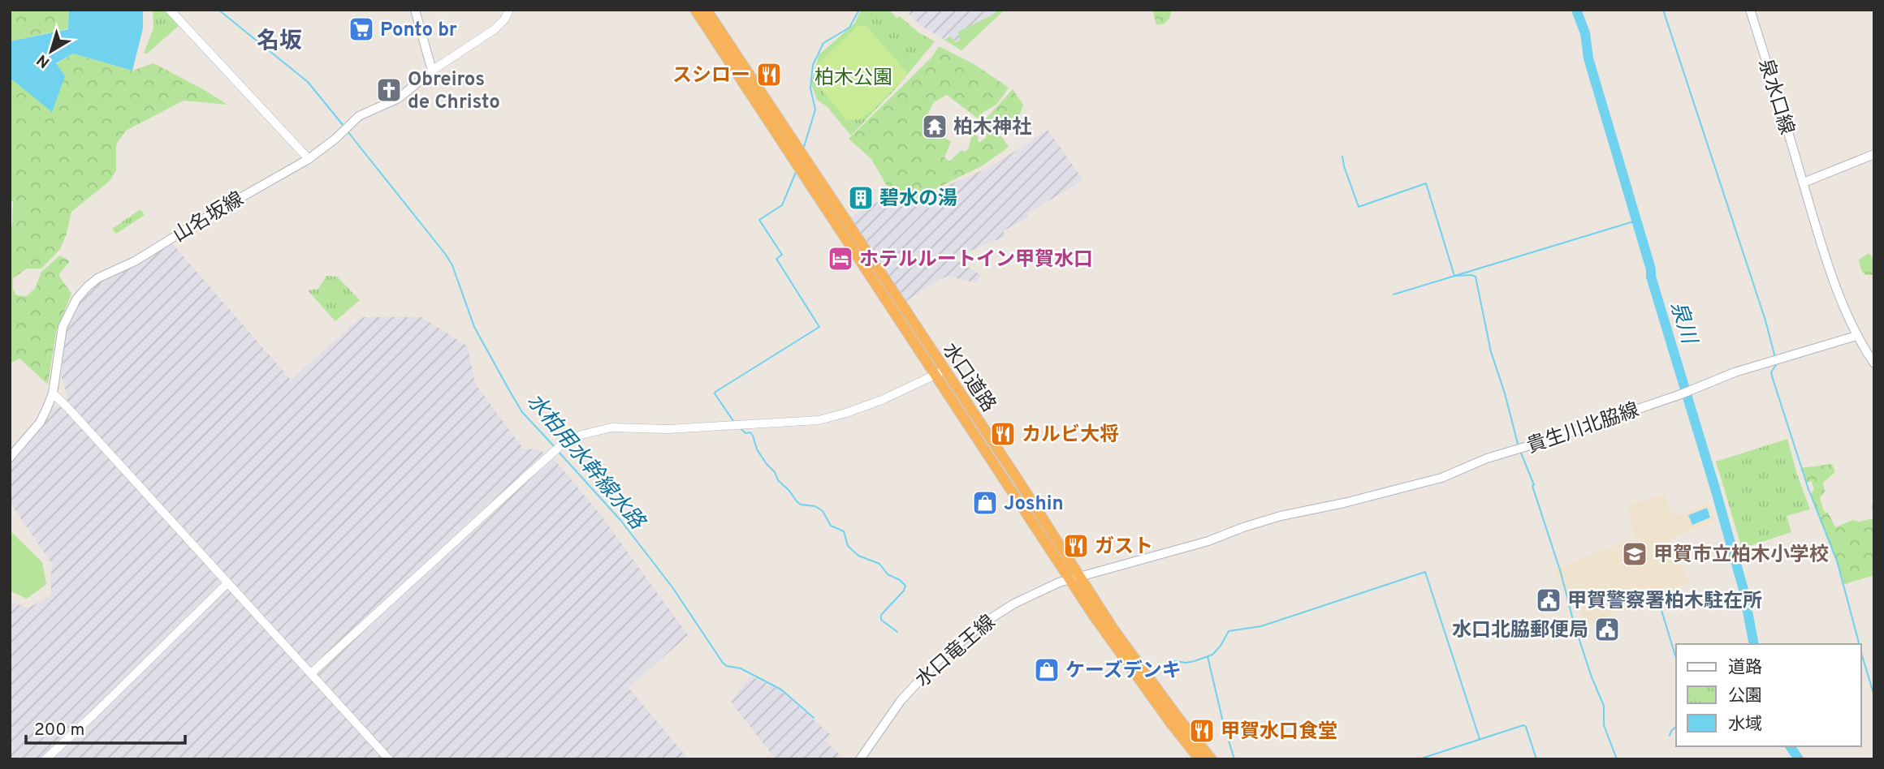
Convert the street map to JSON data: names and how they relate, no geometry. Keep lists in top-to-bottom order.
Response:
{
  "streets": {
    "highway": ["水口道路"],
    "main road": [
      "泉水口線",
      "山名坂線",
      "貴生川北脇線",
      "水口竜王線"
    ]
  },
  "crossings": [
    ["水口道路", "貴生川北脇線"],
    ["水口道路", "水口竜王線"],
    ["貴生川北脇線", "水口竜王線"]
  ],
  "districts": ["名坂"],
  "water": ["泉川", "水柏用水幹線水路"],
  "parks": ["柏木公園"],
  "places": {
    "supermarket": ["Ponto br"],
    "restaurant": [
      "スシロー",
      "カルビ大将",
      "ガスト",
      "甲賀水口食堂"
    ],
    "church": ["Obreiros de Christo"],
    "temple": ["柏木神社"],
    "building": ["碧水の湯"],
    "hotel": ["ホテルルートイン甲賀水口"],
    "shop": ["Joshin", "ケーズデンキ"],
    "school or university": ["甲賀市立柏木小学校"],
    "public building": ["甲賀警察署柏木駐在所", "水口北脇郵便局"]
  },
  "legend": ["道路", "公園", "水域"],
  "scale_bar": "200 m",
  "north": "bottom left"
}
